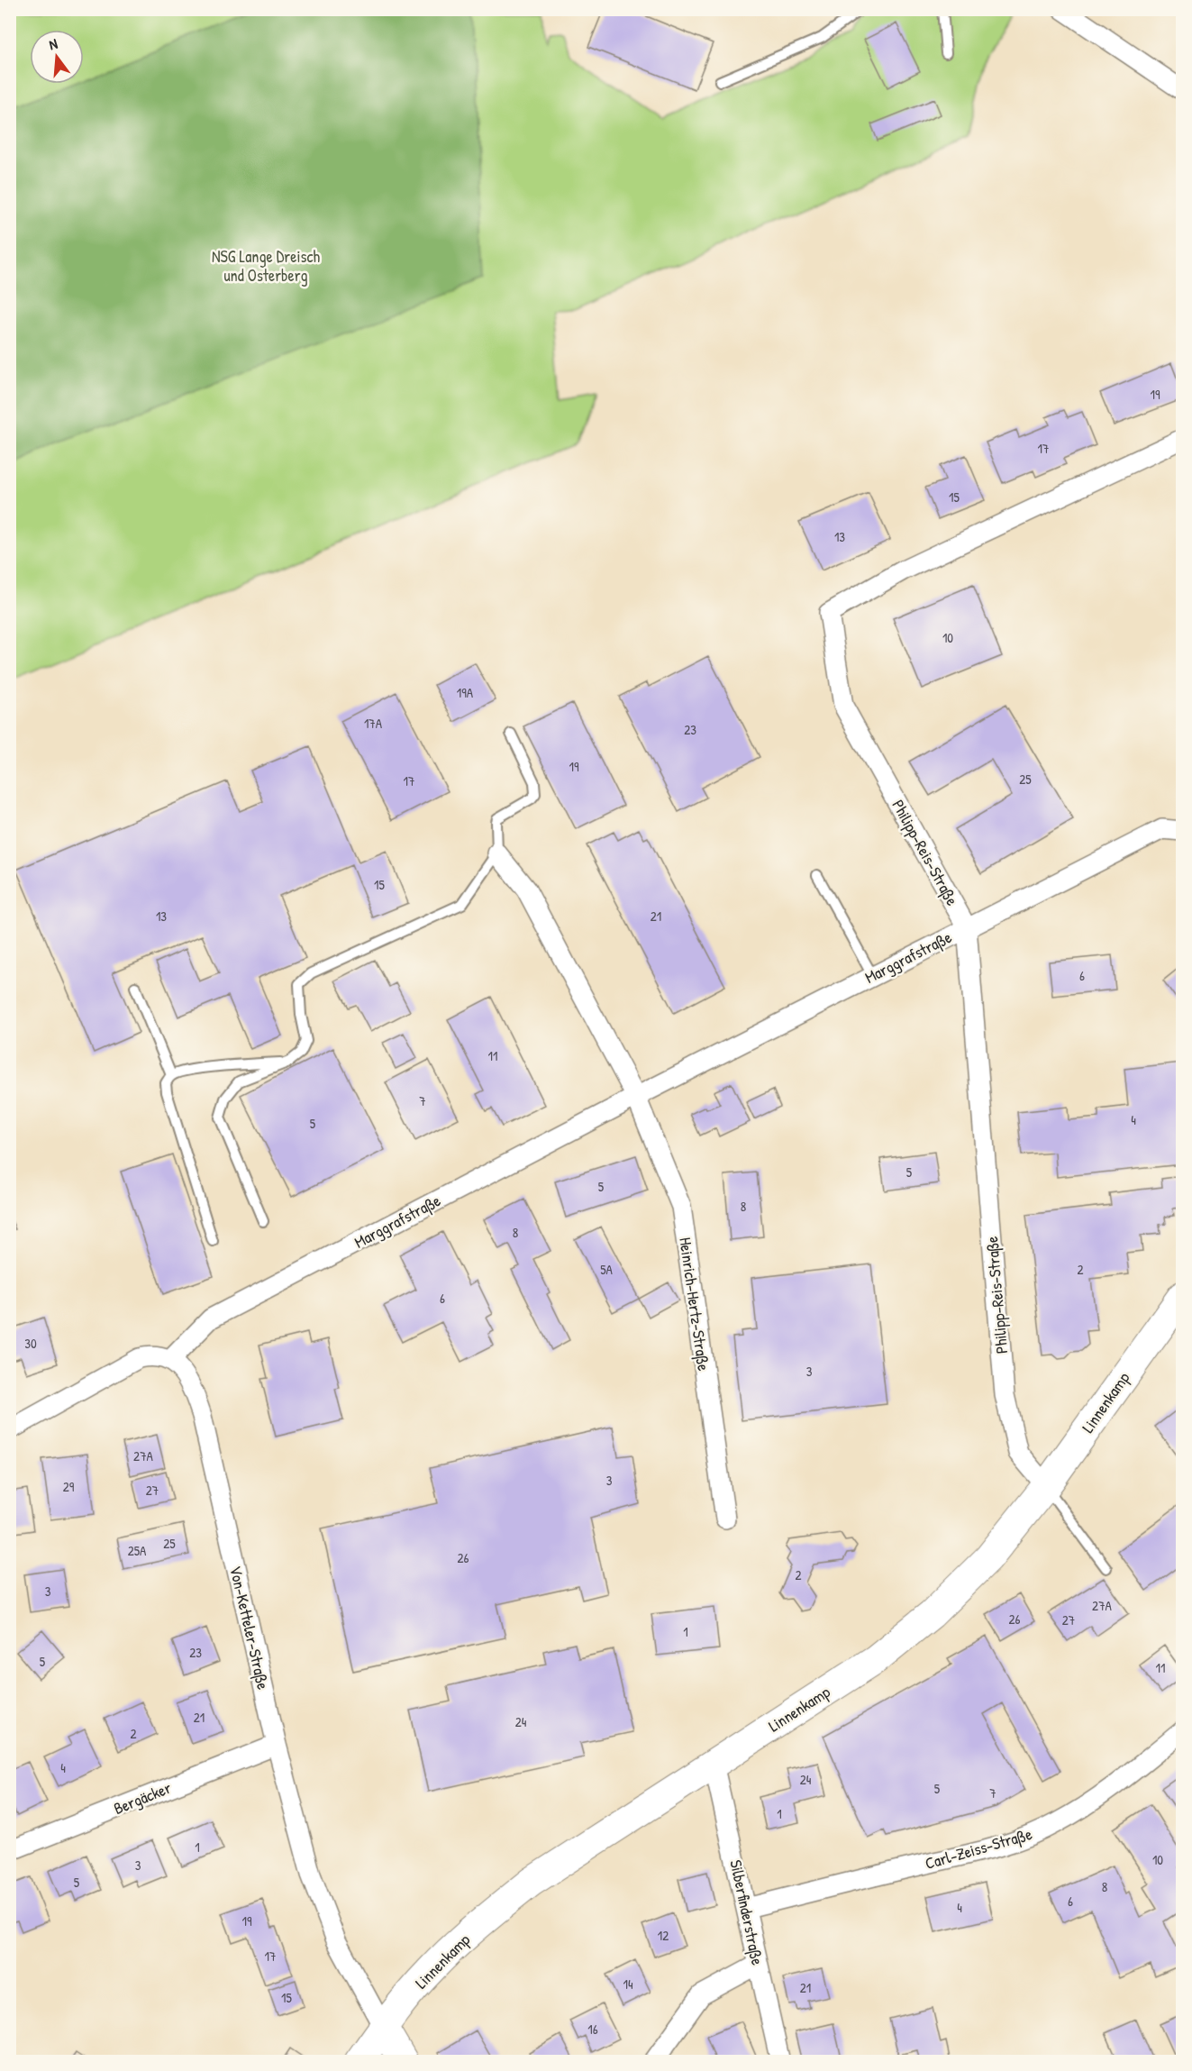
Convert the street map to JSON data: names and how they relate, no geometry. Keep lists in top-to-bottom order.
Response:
{
  "streets": {
    "main road": ["Linnenkamp", "Von-Ketteler-Straße"],
    "street": [
      "Philipp-Reis-Straße",
      "Marggrafstraße",
      "Heinrich-Hertz-Straße",
      "Bergäcker",
      "Carl-Zeiss-Straße",
      "Silberfinderstraße"
    ]
  },
  "crossings": [
    ["Philipp-Reis-Straße", "Marggrafstraße"],
    ["Philipp-Reis-Straße", "Linnenkamp"],
    ["Marggrafstraße", "Heinrich-Hertz-Straße"],
    ["Marggrafstraße", "Von-Ketteler-Straße"],
    ["Linnenkamp", "Von-Ketteler-Straße"],
    ["Linnenkamp", "Silberfinderstraße"],
    ["Von-Ketteler-Straße", "Bergäcker"],
    ["Carl-Zeiss-Straße", "Silberfinderstraße"]
  ],
  "parks": ["NSG Lange Dreisch und Osterberg"],
  "house_numbers": [
    "19",
    "17",
    "15",
    "13",
    "10",
    "19A",
    "17A",
    "23",
    "19",
    "25",
    "17",
    "15",
    "13",
    "21",
    "6",
    "11",
    "7",
    "4",
    "5",
    "5",
    "5",
    "8",
    "8",
    "5A",
    "2",
    "6",
    "30",
    "3",
    "27A",
    "3",
    "29",
    "27",
    "25",
    "25A",
    "26",
    "2",
    "3",
    "27A",
    "26",
    "27",
    "1",
    "23",
    "5",
    "11",
    "21",
    "24",
    "2",
    "4",
    "24",
    "5",
    "7",
    "1",
    "1",
    "10",
    "3",
    "5",
    "8",
    "6",
    "4",
    "19",
    "12",
    "17",
    "14",
    "21",
    "15",
    "16"
  ],
  "north": "top"
}
